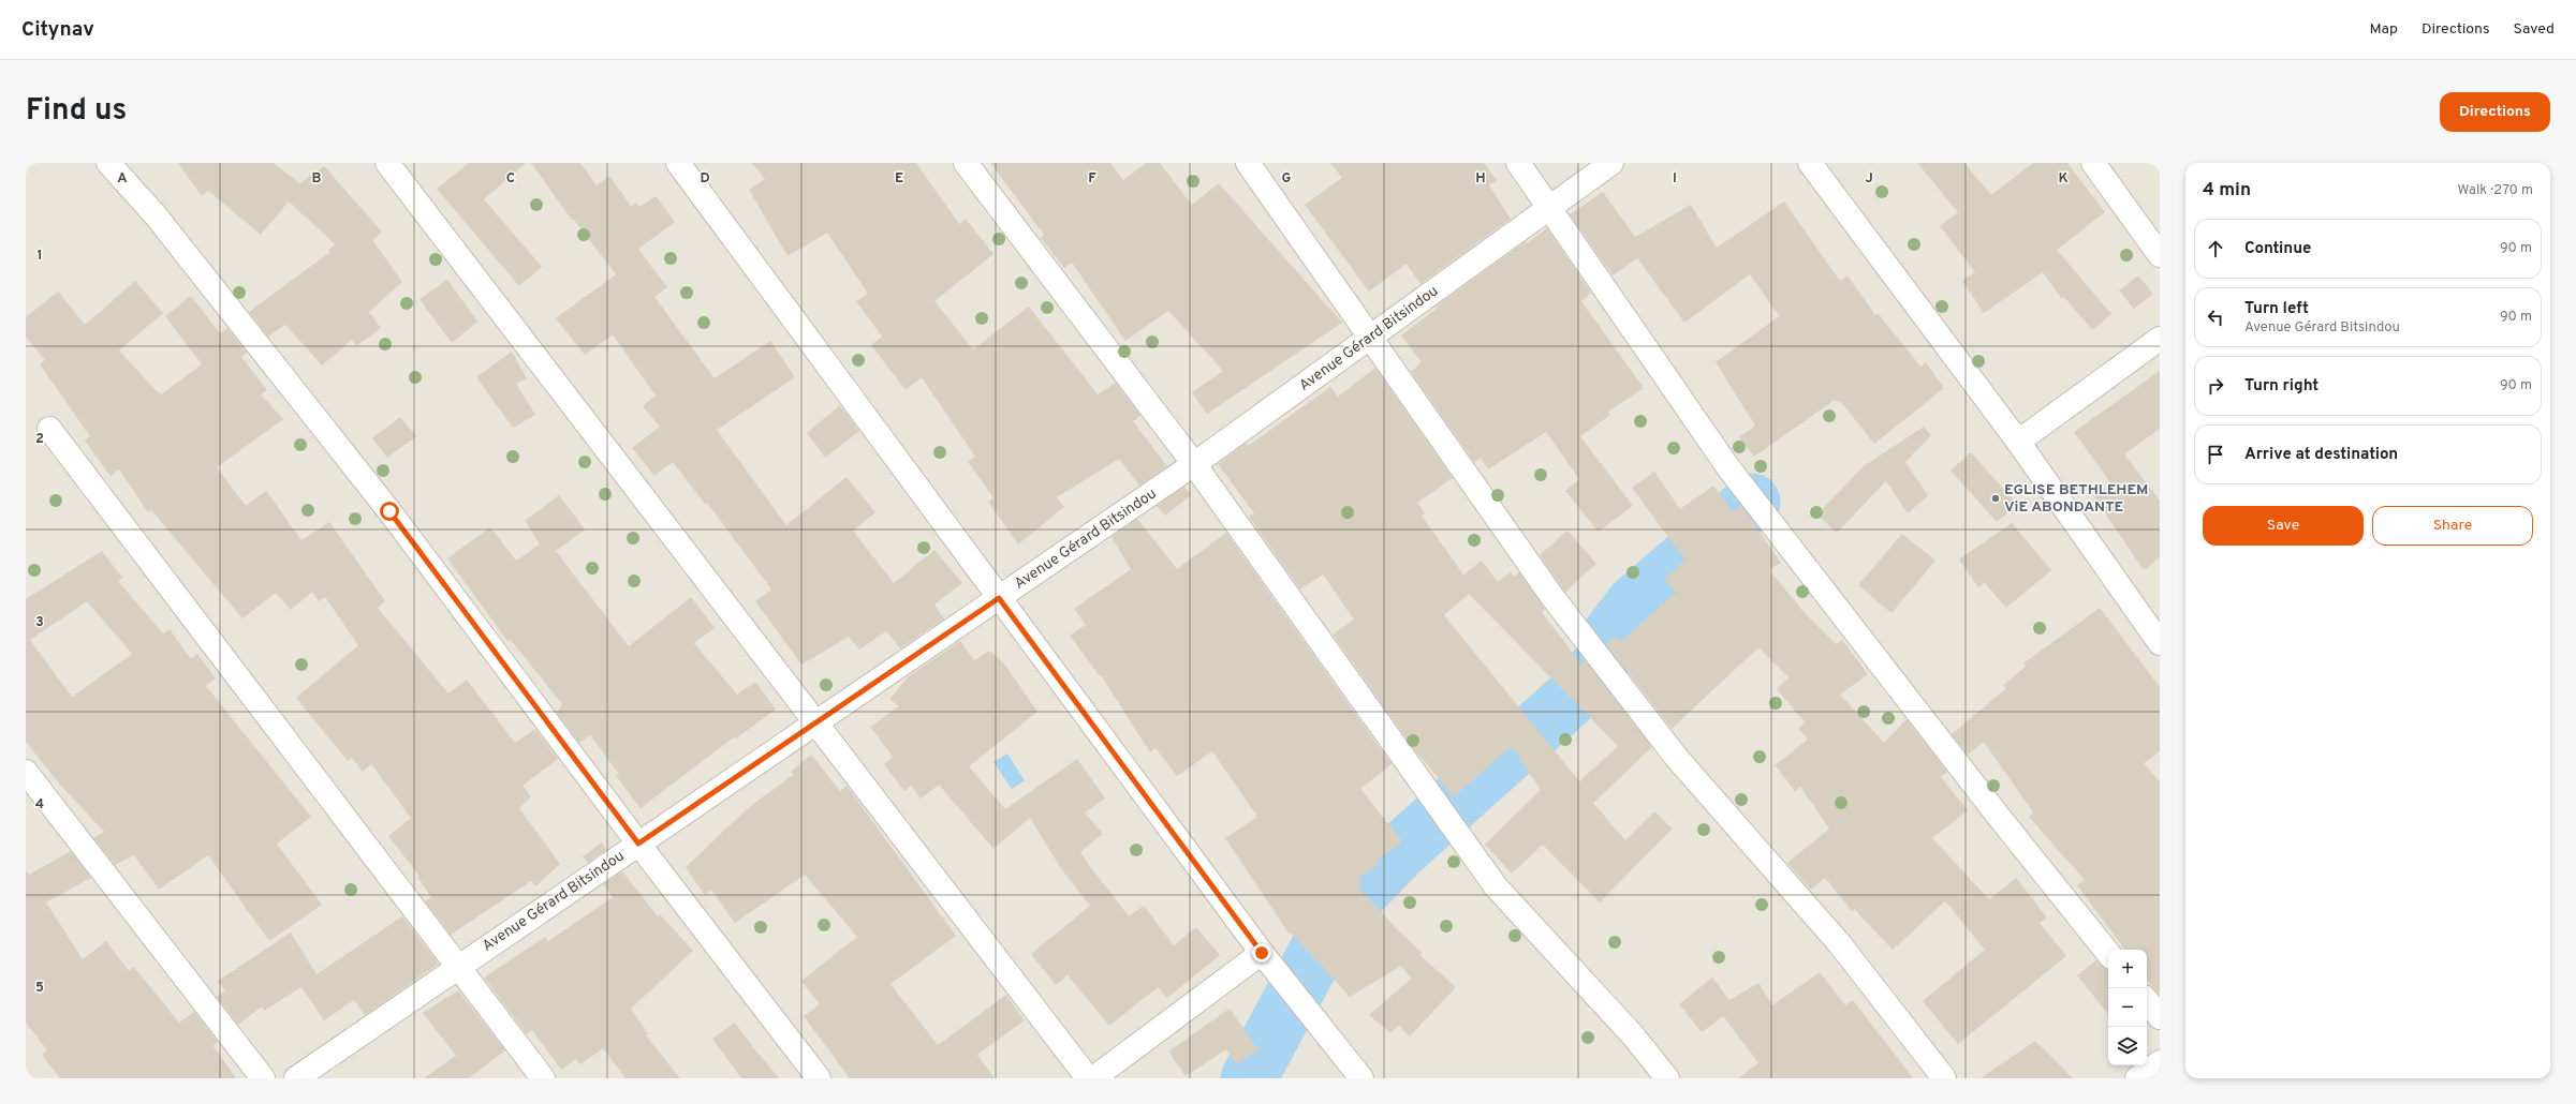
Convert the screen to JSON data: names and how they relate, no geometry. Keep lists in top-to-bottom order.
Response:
{
  "streets": {
    "street": ["Avenue Gérard Bitsindou"]
  },
  "places": ["EGLISE BETHLEHEM ViE ABONDANTE"],
  "page": {
    "header": "Citynav",
    "nav": ["Map", "Directions", "Saved"],
    "title": "Find us",
    "buttons": [
      "Directions",
      ["Save", "Share"]
    ],
    "heading": ["4 min", "Walk · 270 m"],
    "list": [
      ["Continue", "90 m"],
      ["Turn left", "Avenue Gérard Bitsindou", "90 m"],
      ["Turn right", "90 m"],
      "Arrive at destination"
    ],
    "map_buttons": ["+", "−"]
  },
  "grid": {
    "columns": [
      "A",
      "B",
      "C",
      "D",
      "E",
      "F",
      "G",
      "H",
      "I",
      "J",
      "K"
    ],
    "rows": [
      "1",
      "2",
      "3",
      "4",
      "5"
    ]
  }
}
